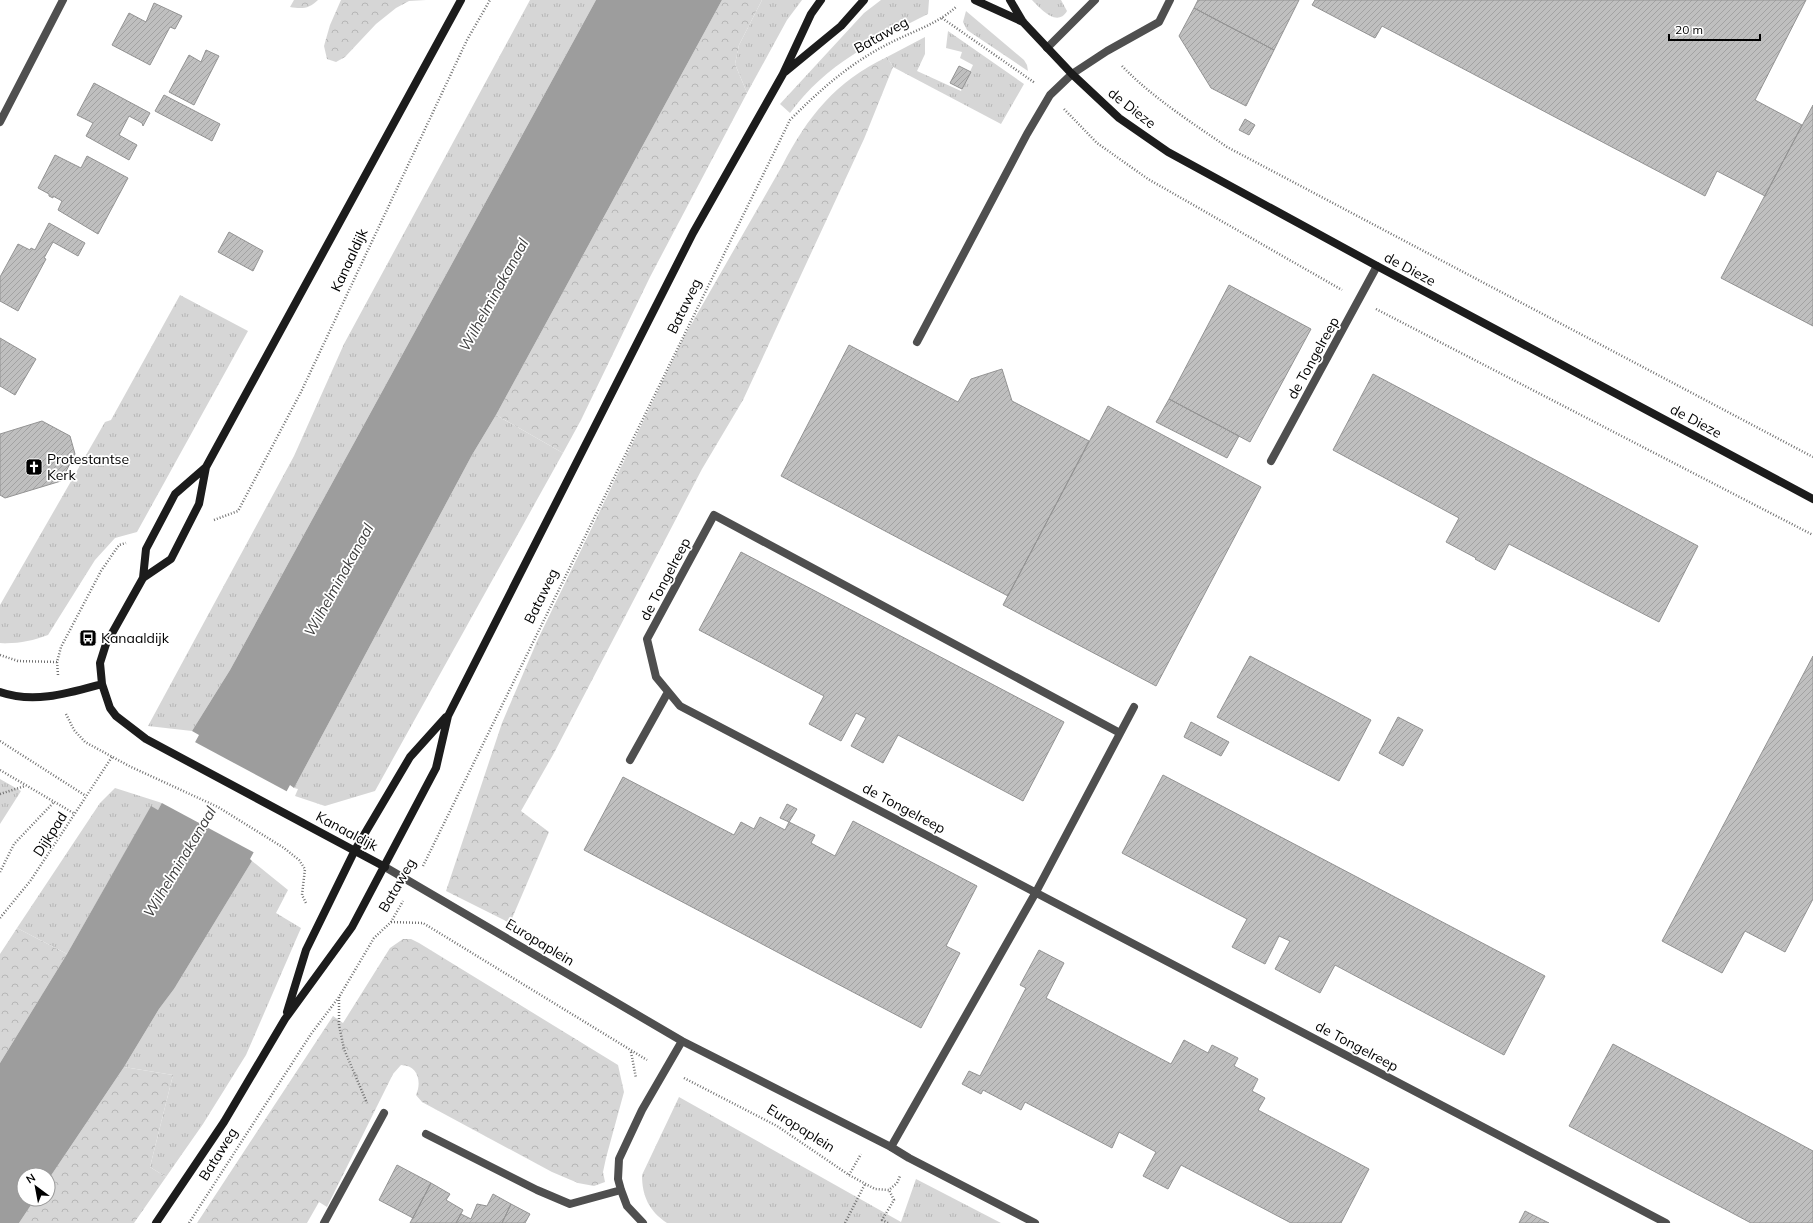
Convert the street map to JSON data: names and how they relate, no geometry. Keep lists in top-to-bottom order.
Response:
{
  "streets": {
    "street": [
      "Bataweg",
      "de Dieze",
      "Kanaaldijk",
      "de Tongelreep",
      "Europaplein"
    ],
    "path": ["Dijkpad"]
  },
  "crossings": [
    ["Bataweg", "Kanaaldijk"],
    ["Bataweg", "Europaplein"],
    ["de Dieze", "de Tongelreep"],
    ["Kanaaldijk", "Europaplein"]
  ],
  "water": ["Wilhelminakanaal"],
  "places": {
    "church": ["Protestantse Kerk"],
    "bus stop": ["Kanaaldijk"]
  },
  "scale_bar": "20 m",
  "north": "top left"
}
